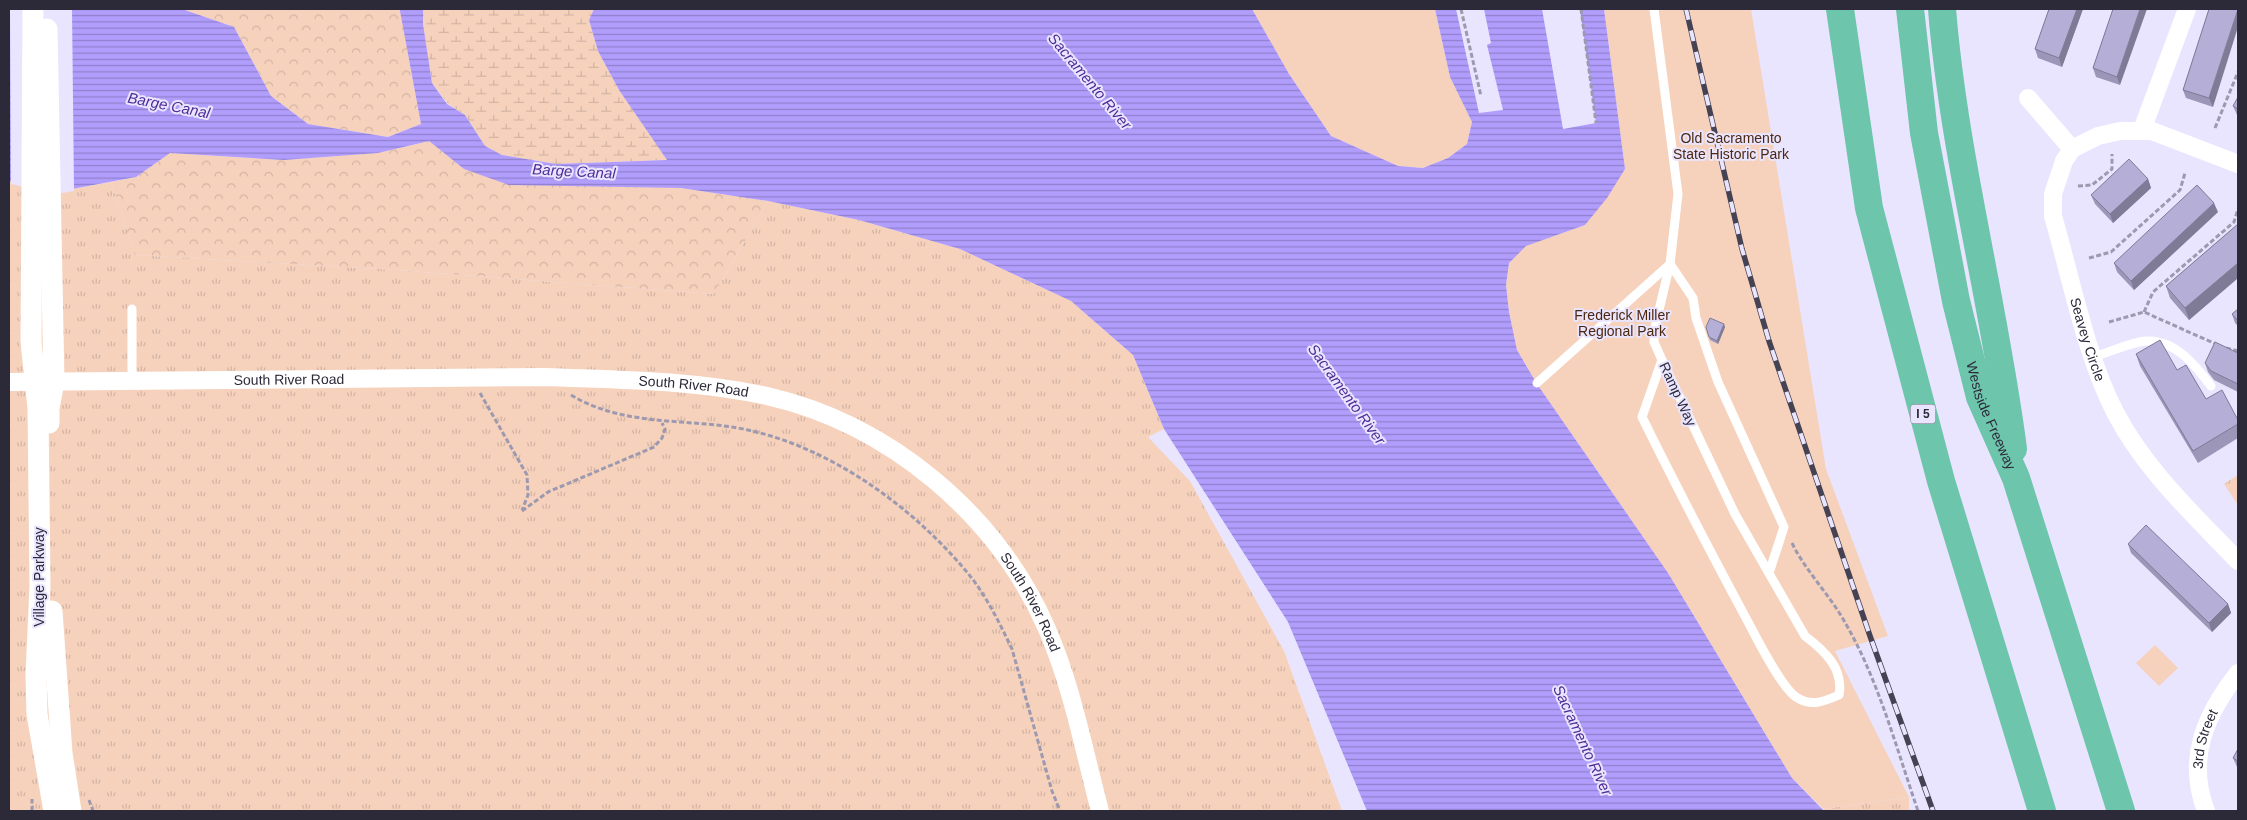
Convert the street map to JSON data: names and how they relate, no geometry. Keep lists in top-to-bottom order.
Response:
{
  "streets": {
    "highway": ["I 5", "Westside Freeway"],
    "street": [
      "Seavey Circle",
      "South River Road",
      "Village Parkway",
      "3rd Street"
    ],
    "lane": ["Ramp Way"]
  },
  "crossings": [
    ["South River Road", "Village Parkway"]
  ],
  "water": ["Sacramento River", "Barge Canal"],
  "parks": ["Old Sacramento State Historic Park", "Frederick Miller Regional Park"]
}
